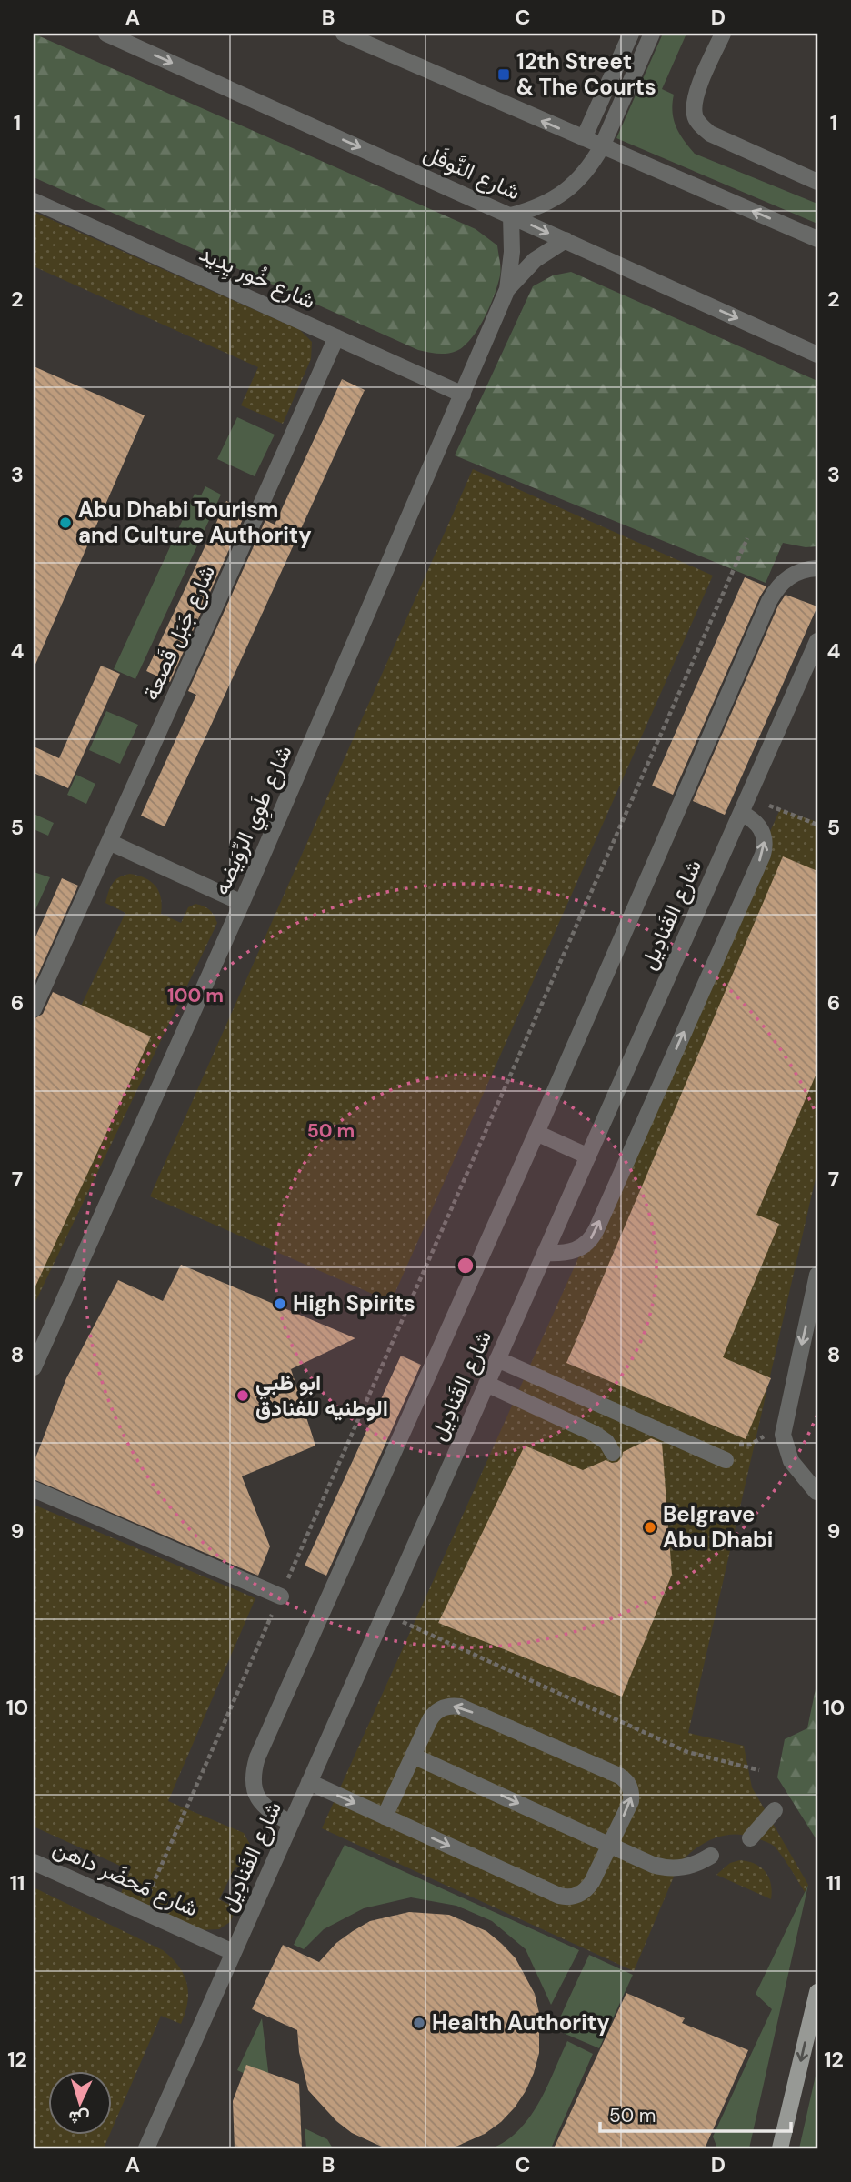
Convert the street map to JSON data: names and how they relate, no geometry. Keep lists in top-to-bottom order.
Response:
{
  "streets": {
    "street": [
      "شارع النَّوفَل",
      "شارع خُور يِدِيد",
      "شارع جَبَل قَصعة",
      "شارع طَوِي الرِّوَيضه",
      "شارع القَنادِيل",
      "شارع مَحضَر داهن"
    ]
  },
  "crossings": [
    ["شارع النَّوفَل", "شارع طَوِي الرِّوَيضه"],
    ["شارع خُور يِدِيد", "شارع جَبَل قَصعة"],
    ["شارع خُور يِدِيد", "شارع طَوِي الرِّوَيضه"],
    ["شارع القَنادِيل", "شارع مَحضَر داهن"]
  ],
  "places": {
    "transit": ["12th Street & The Courts"],
    "other": [
      "Abu Dhabi Tourism and Culture Authority",
      "High Spirits",
      "ابو ظبي الوطنيه للفنادق",
      "Belgrave Abu Dhabi",
      "Health Authority"
    ]
  },
  "scale_bar": "50 m",
  "north": "bottom",
  "grid": {
    "columns": [
      "A",
      "B",
      "C",
      "D"
    ],
    "rows": [
      "1",
      "2",
      "3",
      "4",
      "5",
      "6",
      "7",
      "8",
      "9",
      "10",
      "11",
      "12"
    ]
  },
  "rings": ["100 m", "50 m"]
}
